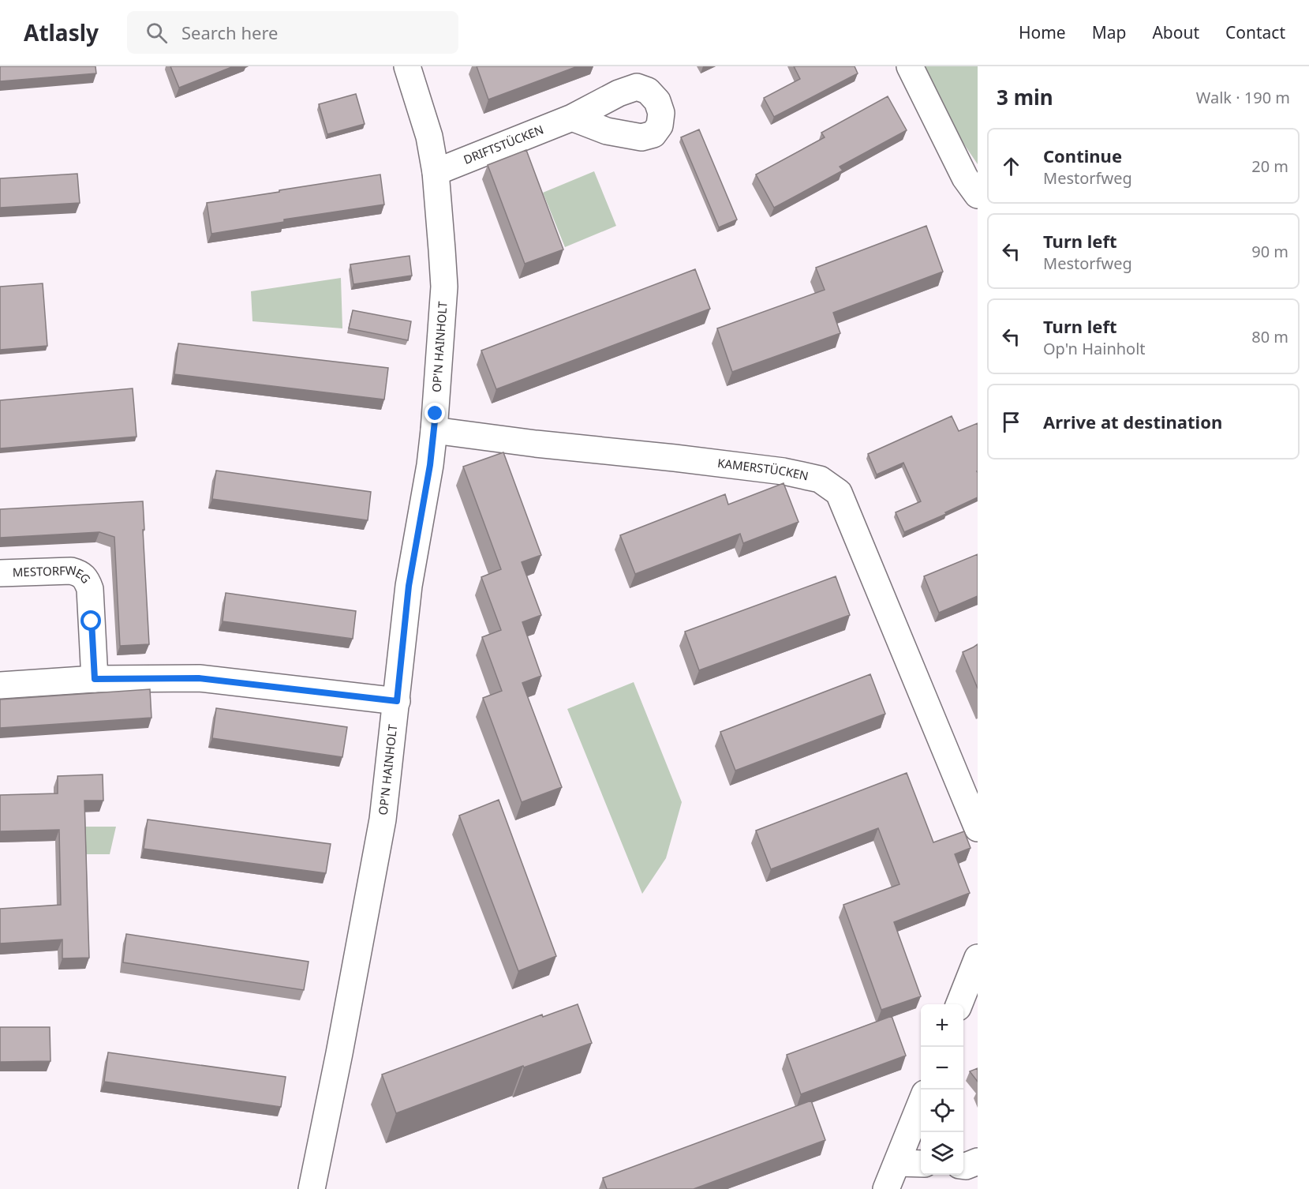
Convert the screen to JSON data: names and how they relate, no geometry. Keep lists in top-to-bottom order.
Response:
{
  "streets": {
    "street": [
      "DRIFTSTÜCKEN",
      "OP'N HAINHOLT",
      "KAMERSTÜCKEN",
      "MESTORFWEG"
    ]
  },
  "crossings": [
    ["DRIFTSTÜCKEN", "OP'N HAINHOLT"],
    ["OP'N HAINHOLT", "KAMERSTÜCKEN"]
  ],
  "page": {
    "header": "Atlasly",
    "search": "Search here",
    "nav": [
      "Home",
      "Map",
      "About",
      "Contact"
    ],
    "heading": ["3 min", "Walk · 190 m"],
    "list": [
      ["Continue", "Mestorfweg", "20 m"],
      ["Turn left", "Mestorfweg", "90 m"],
      ["Turn left", "Op'n Hainholt", "80 m"],
      "Arrive at destination"
    ],
    "map_buttons": ["+", "−"]
  }
}
